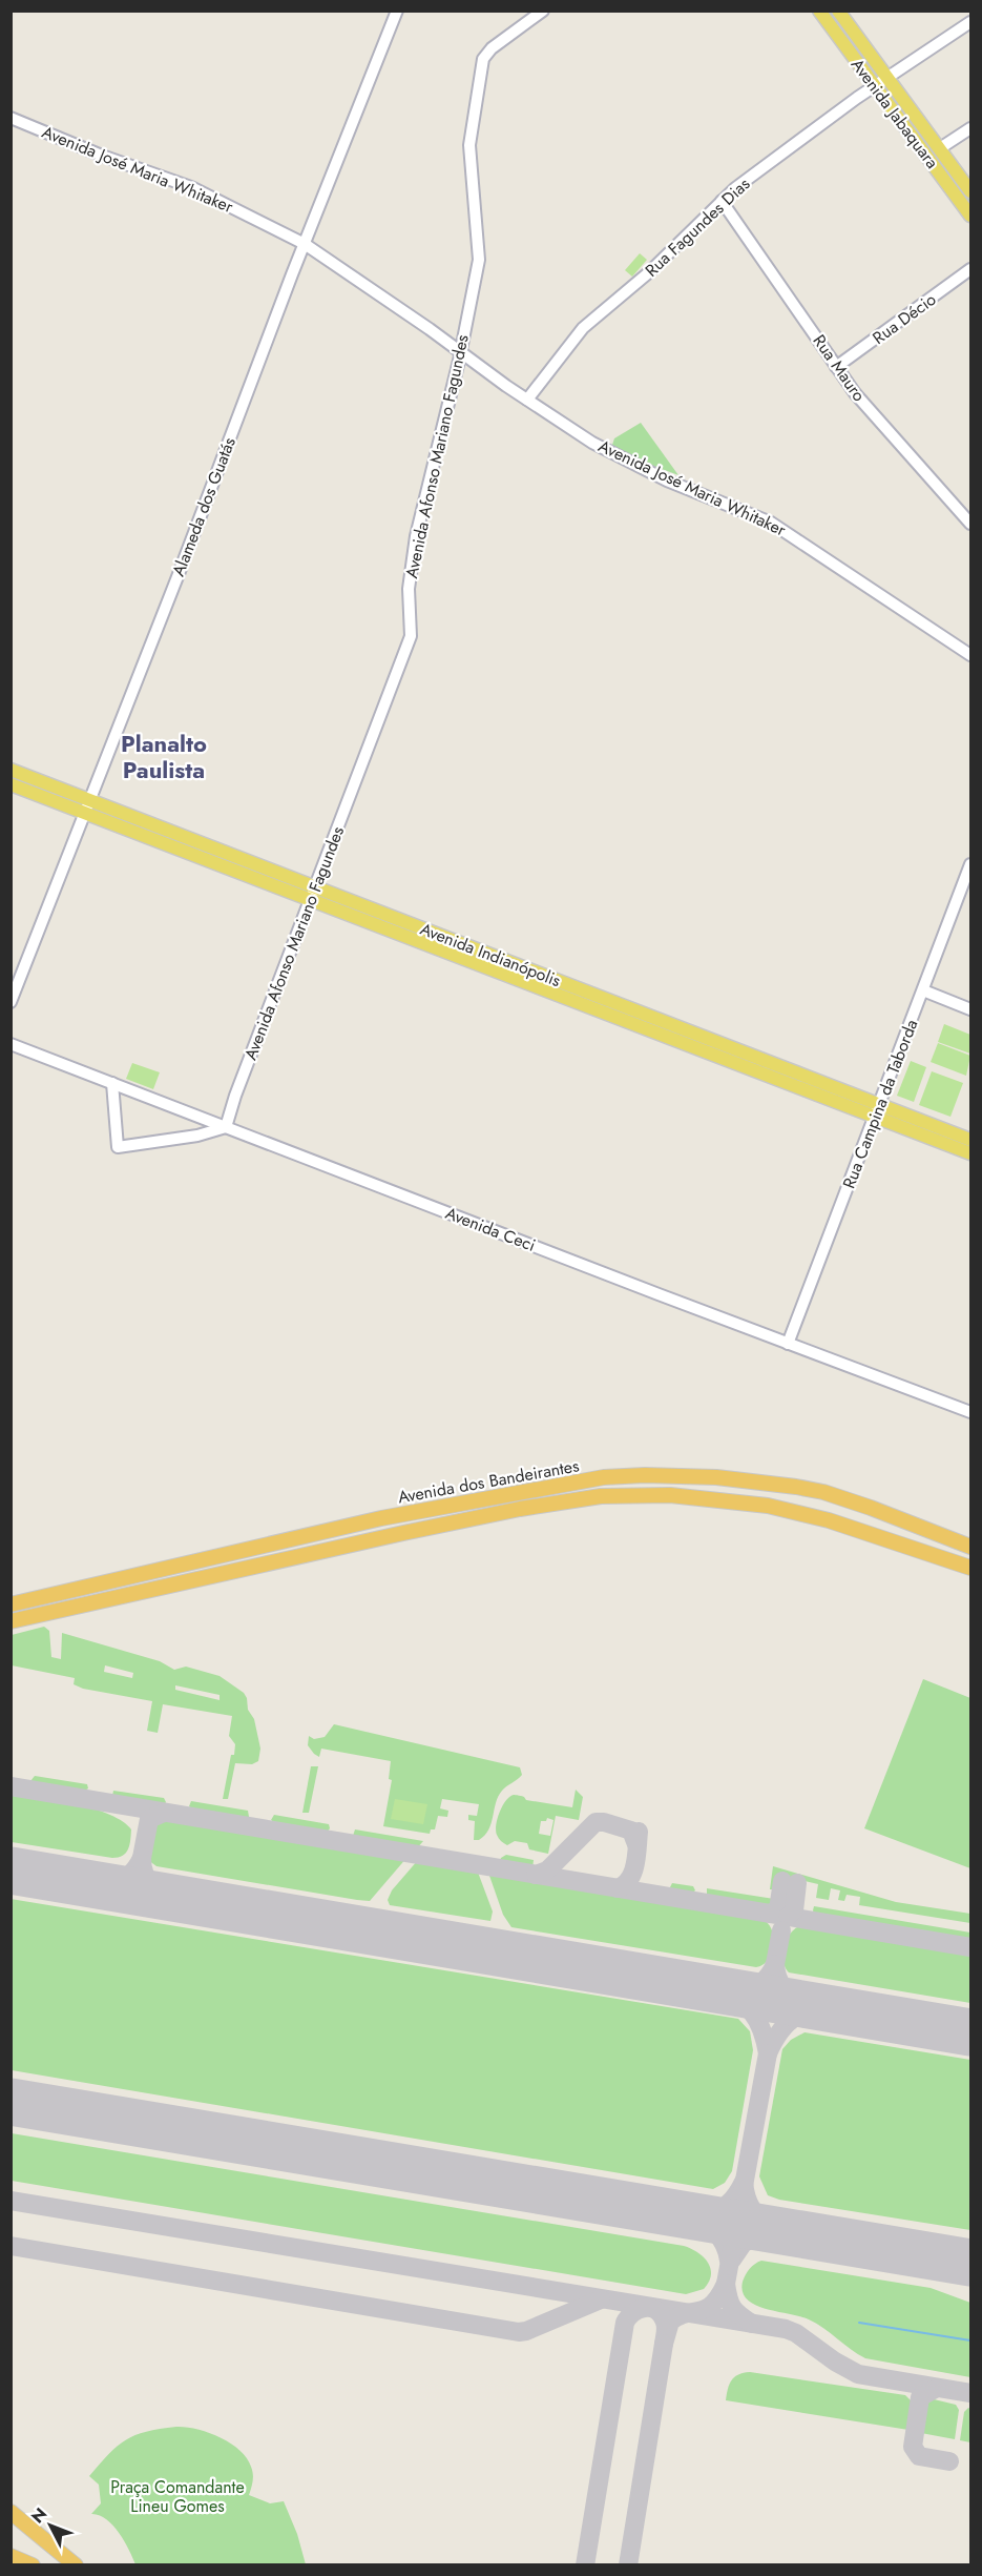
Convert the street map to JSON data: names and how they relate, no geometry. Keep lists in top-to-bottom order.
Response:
{
  "streets": {
    "highway": ["Avenida dos Bandeirantes"],
    "main road": ["Avenida Jabaquara", "Avenida Indianópolis"],
    "street": [
      "Avenida José Maria Whitaker",
      "Rua Fagundes Dias",
      "Rua Décio",
      "Rua Mauro",
      "Avenida Afonso Mariano Fagundes",
      "Alameda dos Guatás",
      "Rua Campina da Taborda",
      "Avenida Ceci"
    ]
  },
  "crossings": [
    ["Avenida Jabaquara", "Rua Fagundes Dias"],
    ["Avenida José Maria Whitaker", "Rua Fagundes Dias"],
    ["Avenida José Maria Whitaker", "Avenida Afonso Mariano Fagundes"],
    ["Avenida José Maria Whitaker", "Alameda dos Guatás"],
    ["Rua Fagundes Dias", "Rua Mauro"],
    ["Rua Décio", "Rua Mauro"],
    ["Avenida Afonso Mariano Fagundes", "Avenida Indianópolis"],
    ["Avenida Afonso Mariano Fagundes", "Avenida Ceci"],
    ["Alameda dos Guatás", "Avenida Indianópolis"],
    ["Avenida Indianópolis", "Rua Campina da Taborda"],
    ["Rua Campina da Taborda", "Avenida Ceci"]
  ],
  "districts": ["Planalto Paulista"],
  "parks": ["Praça Comandante Lineu Gomes"],
  "north": "top left"
}
